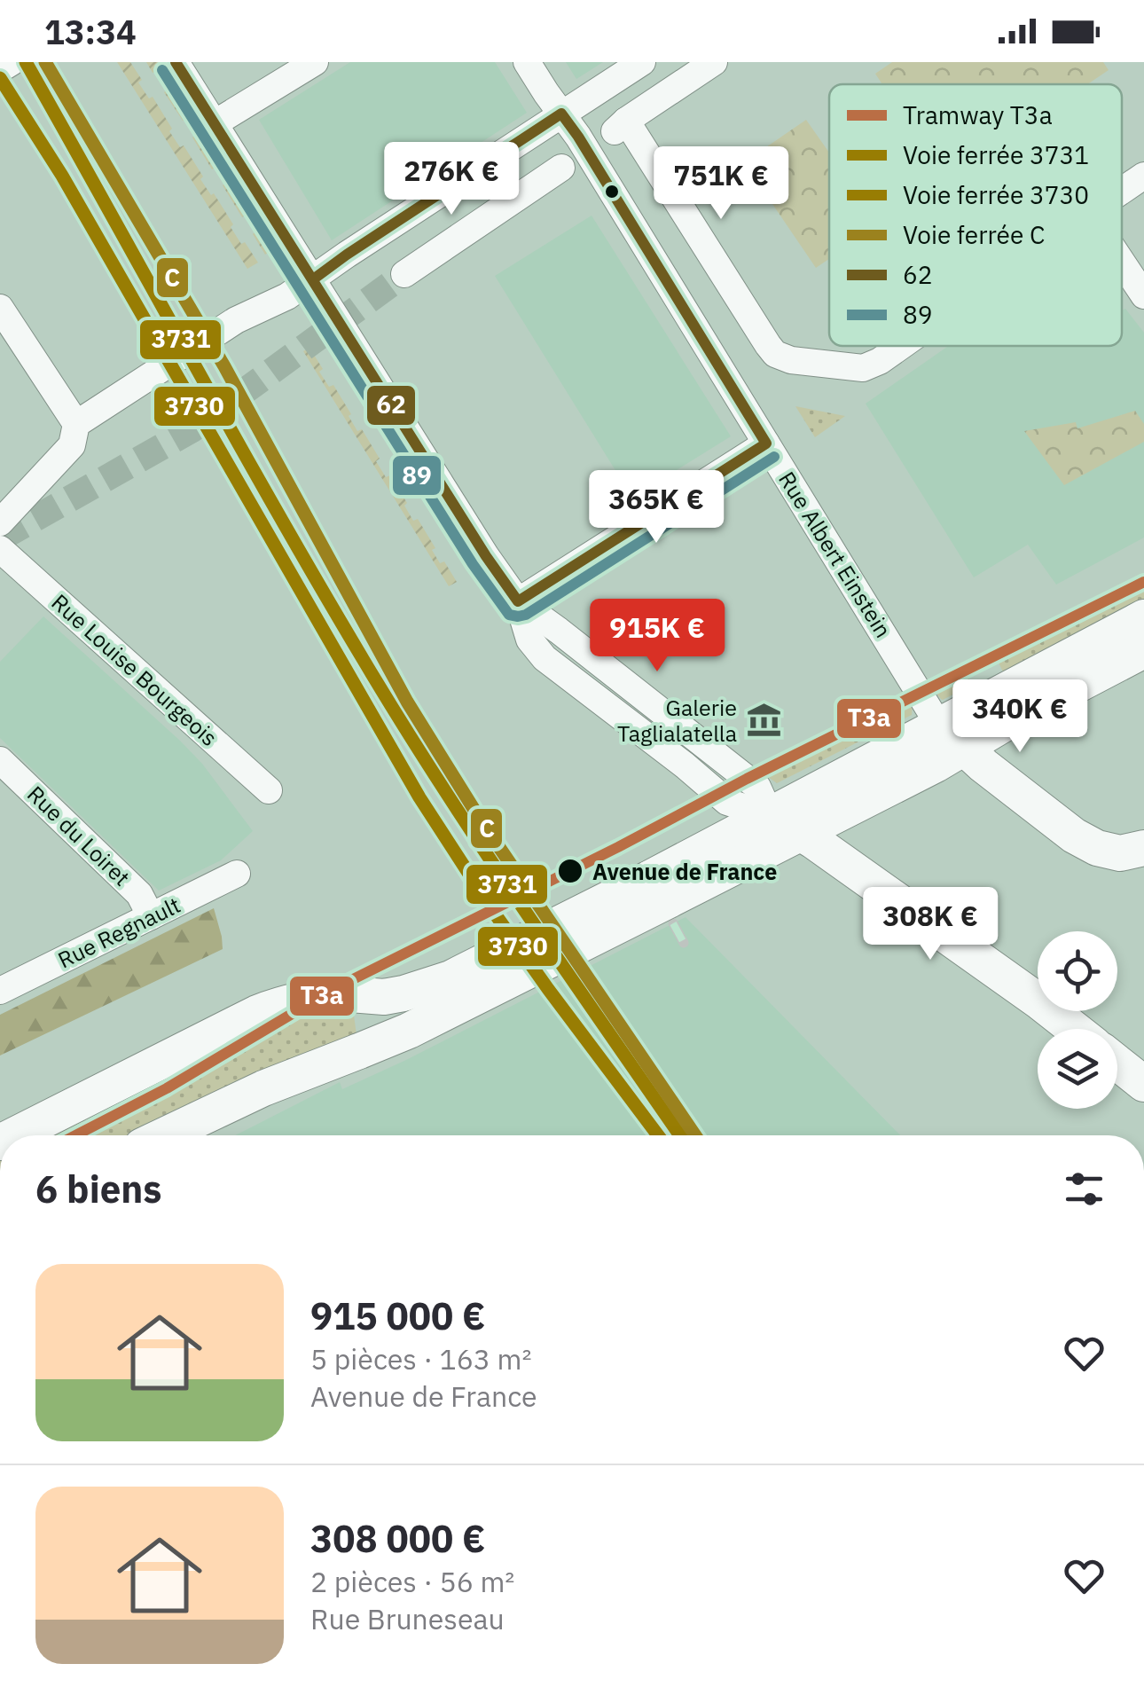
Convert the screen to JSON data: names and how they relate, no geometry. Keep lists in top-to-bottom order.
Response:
{
  "streets": {
    "street": [
      "Rue Albert Einstein",
      "Rue Louise Bourgeois",
      "Rue du Loiret",
      "Rue Regnault"
    ]
  },
  "crossings": [
    ["Rue du Loiret", "Rue Regnault"]
  ],
  "places": {
    "museum": ["Galerie Taglialatella"],
    "other": ["Avenue de France"]
  },
  "lines": [
    "rail line 3731",
    "rail line C",
    "transit line 62",
    "transit line 89",
    "rail line 3730",
    "tram line T3a"
  ],
  "legend": [
    "Tramway T3a",
    "Voie ferrée 3731",
    "Voie ferrée 3730",
    "Voie ferrée C",
    "62",
    "89"
  ],
  "page": {
    "status": "13:34",
    "price": [
      "276K €",
      "751K €",
      "365K €",
      "915K €",
      "340K €",
      "308K €"
    ],
    "heading": "6 biens",
    "list": [
      {
        "name": "915 000 €",
        "note": "5 pièces · 163 m² · Avenue de France"
      },
      {
        "name": "308 000 €",
        "note": "2 pièces · 56 m² · Rue Bruneseau"
      }
    ]
  }
}
